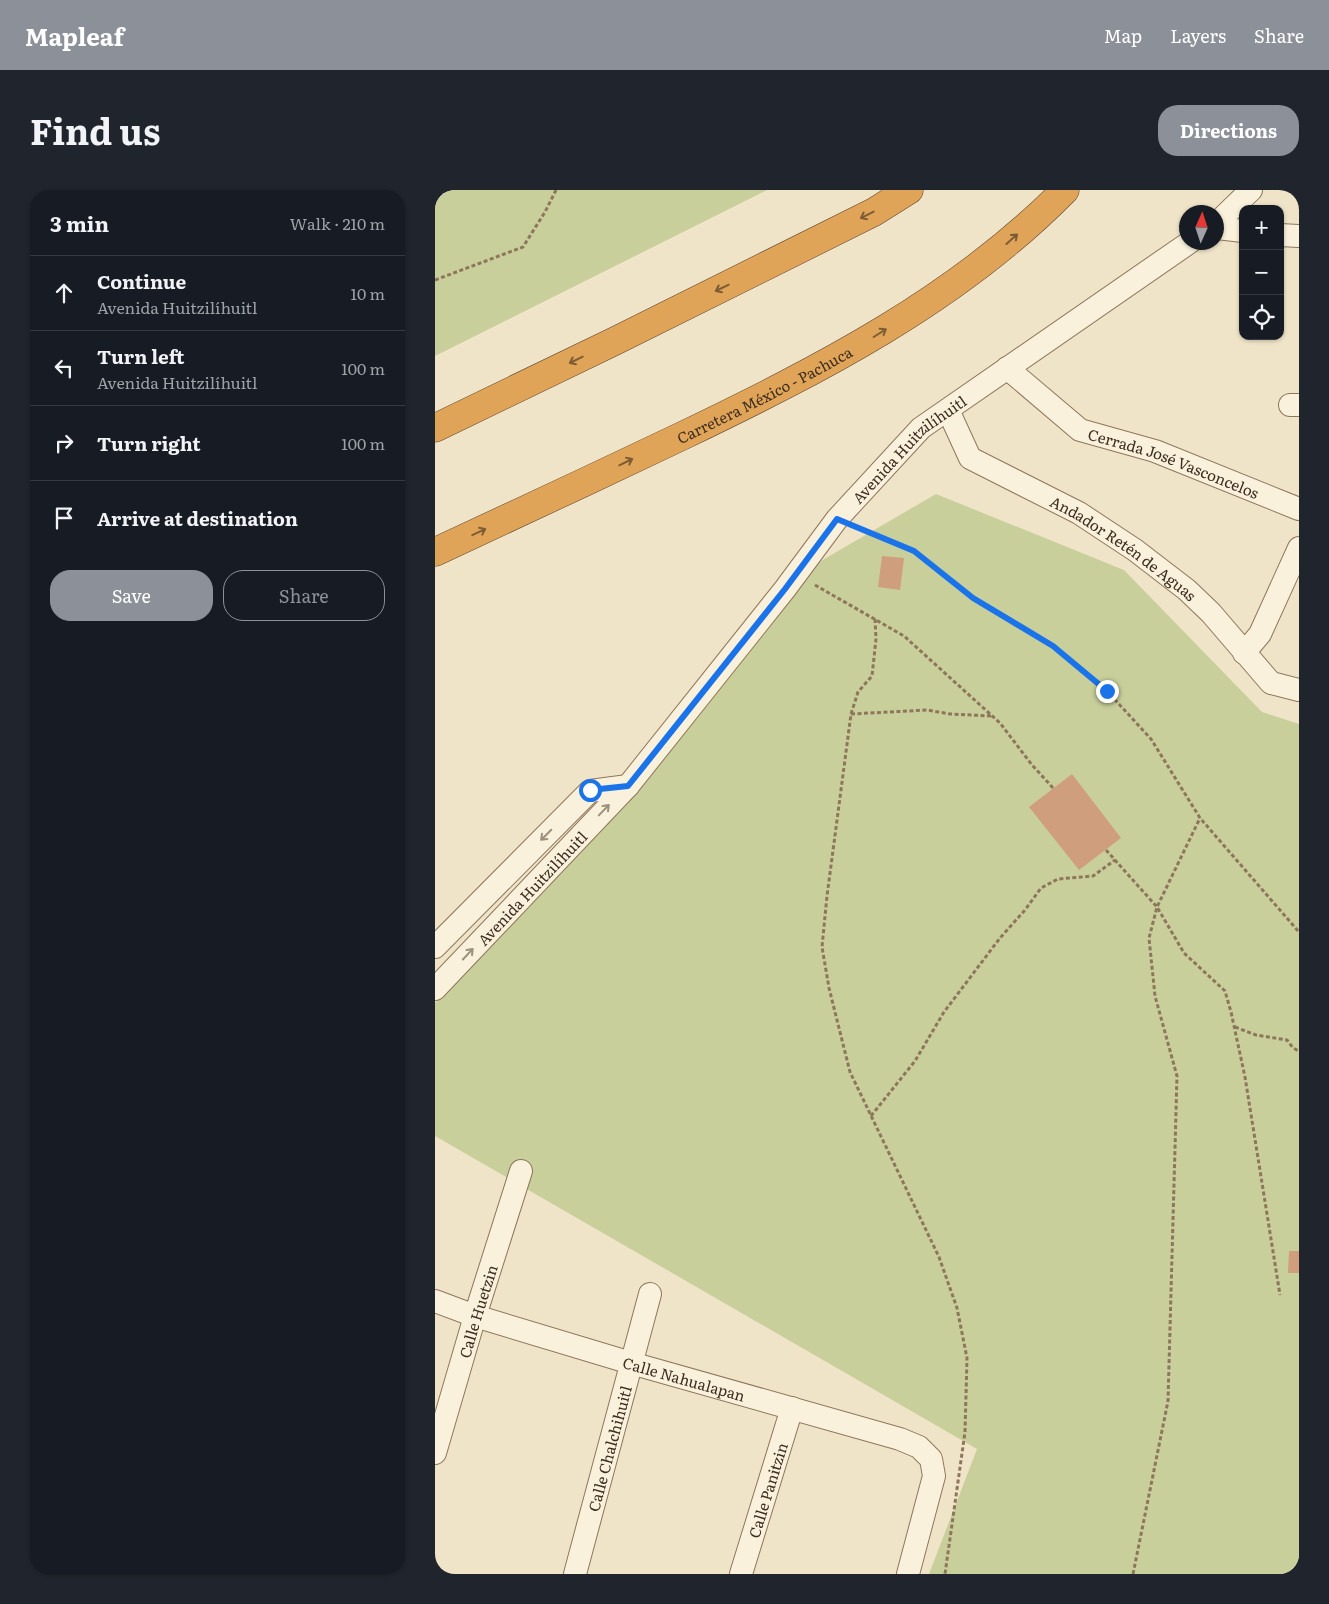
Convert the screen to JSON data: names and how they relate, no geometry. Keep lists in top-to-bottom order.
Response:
{
  "streets": {
    "highway": ["Carretera México - Pachuca"],
    "street": [
      "Avenida Huitzilíhuitl",
      "Cerrada José Vasconcelos",
      "Andador Retén de Aguas",
      "Calle Huetzin",
      "Calle Nahualapan",
      "Calle Chalchihuitl",
      "Calle Panitzin"
    ]
  },
  "crossings": [
    ["Avenida Huitzilíhuitl", "Cerrada José Vasconcelos"],
    ["Avenida Huitzilíhuitl", "Andador Retén de Aguas"],
    ["Calle Huetzin", "Calle Nahualapan"],
    ["Calle Nahualapan", "Calle Chalchihuitl"],
    ["Calle Nahualapan", "Calle Panitzin"]
  ],
  "north": "top",
  "page": {
    "header": "Mapleaf",
    "nav": ["Map", "Layers", "Share"],
    "title": "Find us",
    "buttons": [
      "Directions",
      ["Save", "Share"]
    ],
    "heading": ["3 min", "Walk · 210 m"],
    "map_buttons": ["+", "−"],
    "list": [
      ["Continue", "Avenida Huitzilíhuitl", "10 m"],
      ["Turn left", "Avenida Huitzilíhuitl", "100 m"],
      ["Turn right", "100 m"],
      "Arrive at destination"
    ]
  }
}
